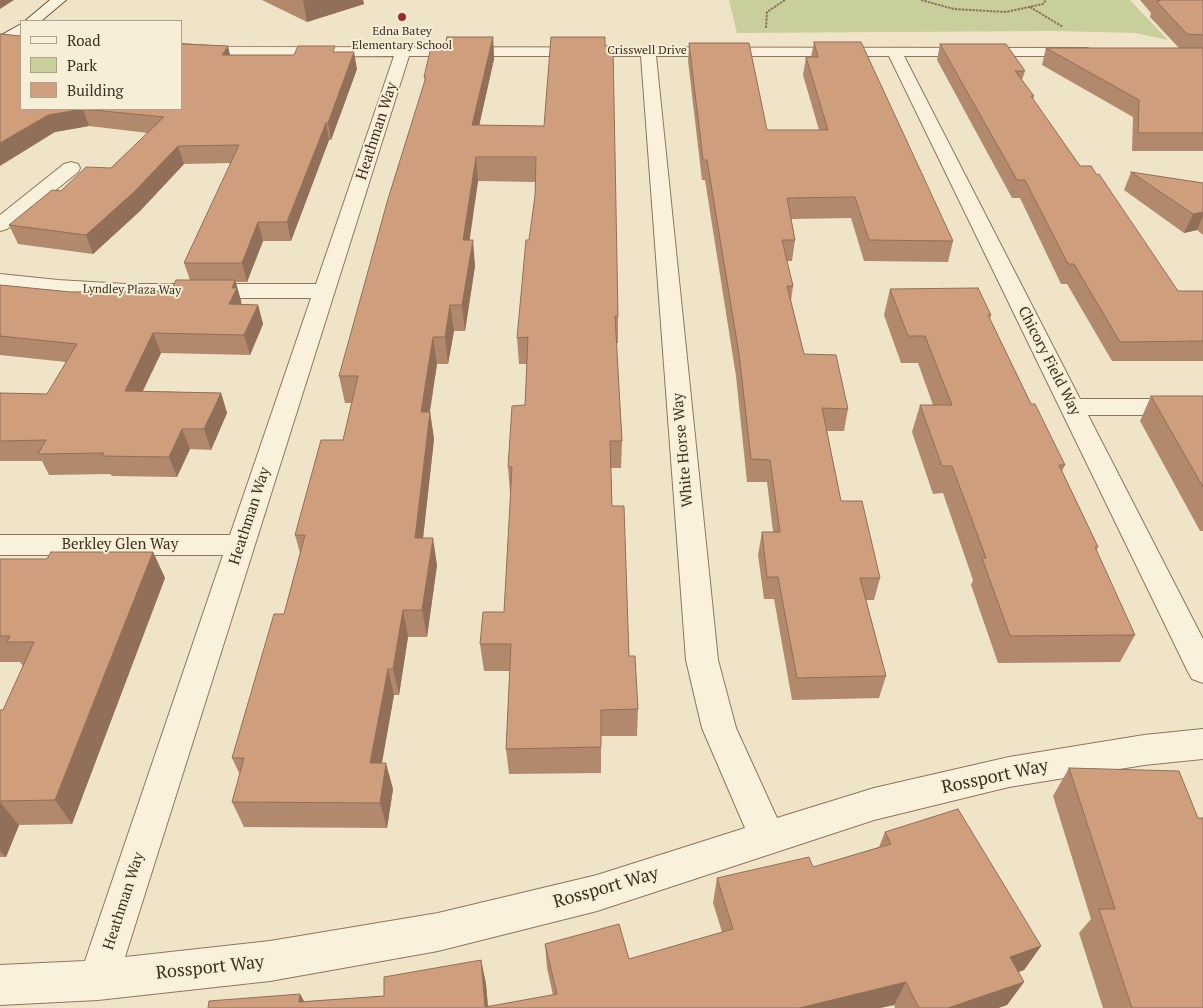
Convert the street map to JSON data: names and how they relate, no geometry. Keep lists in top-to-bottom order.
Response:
{
  "streets": {
    "street": [
      "Crisswell Drive",
      "Heathman Way",
      "Lyndley Plaza Way",
      "Chicory Field Way",
      "White Horse Way",
      "Berkley Glen Way",
      "Rossport Way"
    ]
  },
  "crossings": [
    ["Crisswell Drive", "Heathman Way"],
    ["Crisswell Drive", "Chicory Field Way"],
    ["Crisswell Drive", "White Horse Way"],
    ["Heathman Way", "Lyndley Plaza Way"],
    ["Heathman Way", "Berkley Glen Way"],
    ["Heathman Way", "Rossport Way"],
    ["White Horse Way", "Rossport Way"]
  ],
  "places": ["Edna Batey Elementary School"],
  "legend": ["Road", "Park", "Building"]
}
